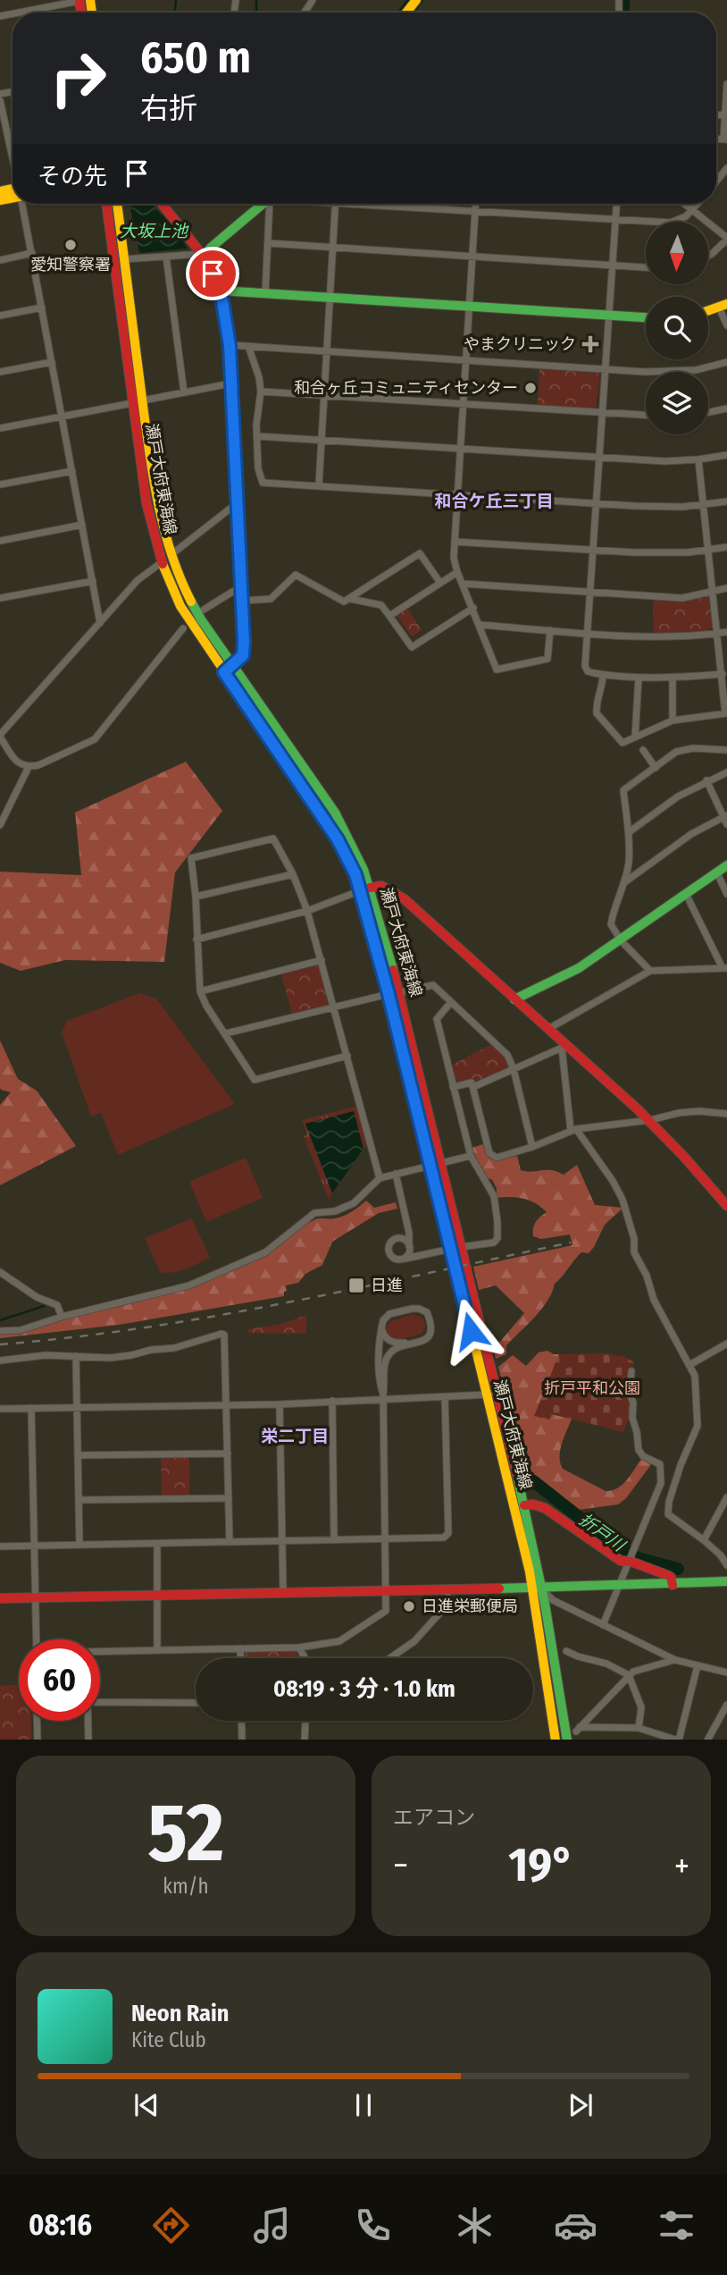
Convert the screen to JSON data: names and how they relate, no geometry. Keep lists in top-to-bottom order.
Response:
{
  "streets": {
    "main road": ["瀬戸大府東海線"]
  },
  "districts": ["和合ケ丘三丁目", "栄二丁目"],
  "water": ["大坂上池", "折戸川"],
  "parks": ["折戸平和公園"],
  "places": {
    "other": ["愛知警察署", "和合ヶ丘コミュニティセンター", "日進栄郵便局"],
    "health": ["やまクリニック"],
    "transit": ["日進"]
  },
  "north": "bottom",
  "page": {
    "turn": ["650 m", "右折"],
    "then": "その先",
    "limit": "60",
    "trip": "08:19 · 3 分 · 1.0 km",
    "tile": [
      ["52", "km/h"],
      "エアコン"
    ],
    "heat": ["−", "19°", "+"],
    "song": ["Neon Rain", "Kite Club"],
    "tabs": "08:16"
  }
}
